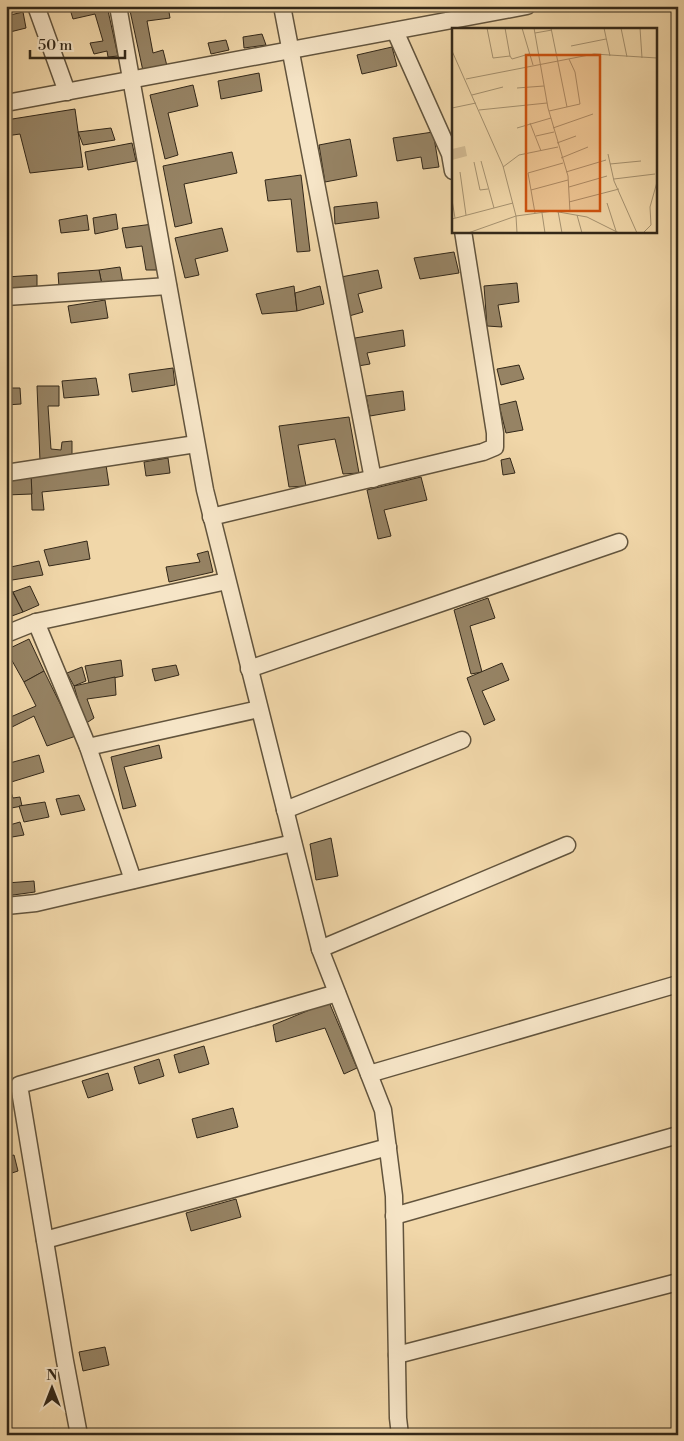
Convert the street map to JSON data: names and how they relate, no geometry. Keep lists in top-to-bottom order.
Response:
{
  "scale_bar": "50 m",
  "north": "top"
}
